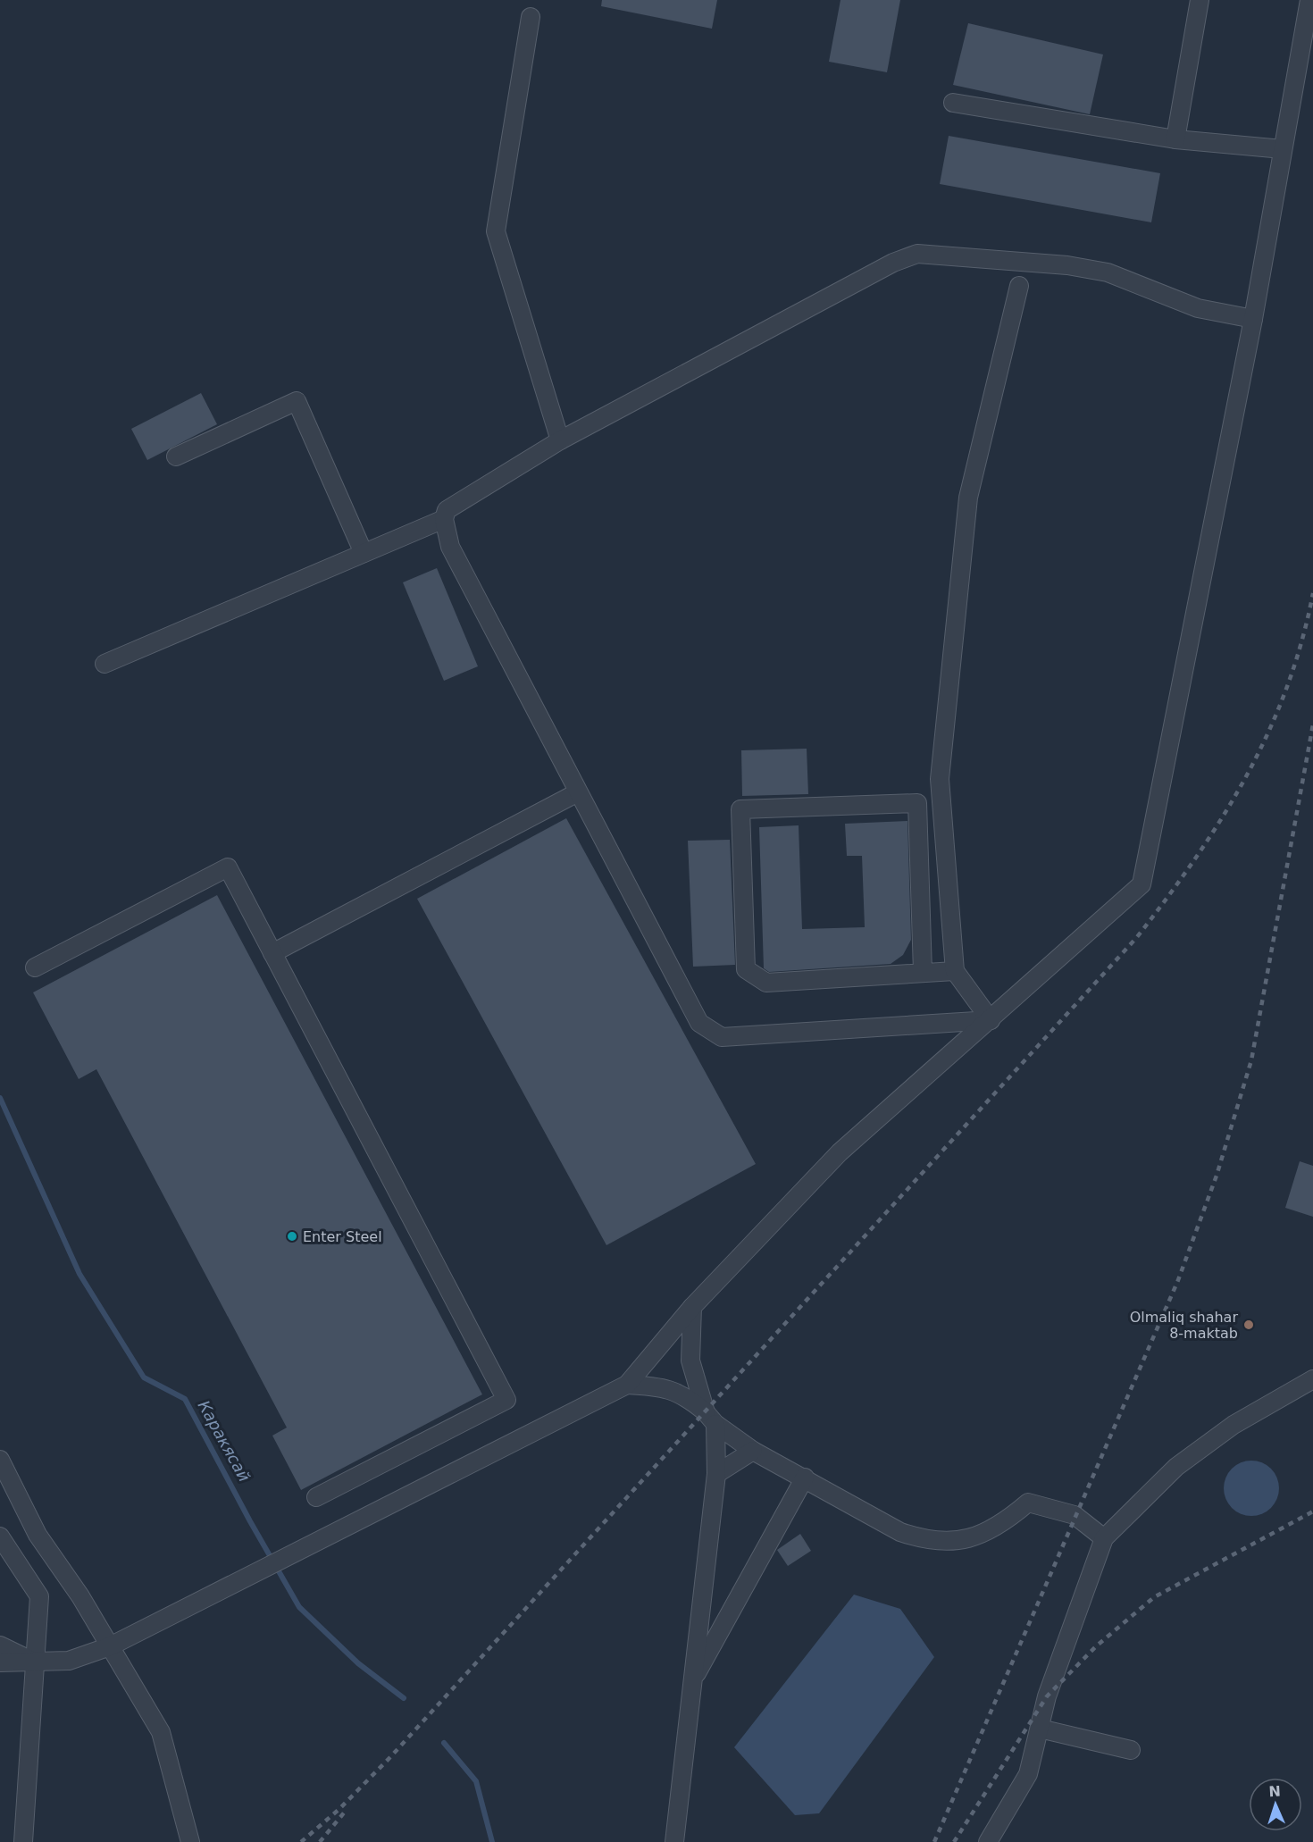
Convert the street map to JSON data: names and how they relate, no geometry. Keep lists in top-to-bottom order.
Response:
{
  "water": ["Каракясай"],
  "places": ["Enter Steel", "Olmaliq shahar 8-maktab"],
  "north": "top"
}
